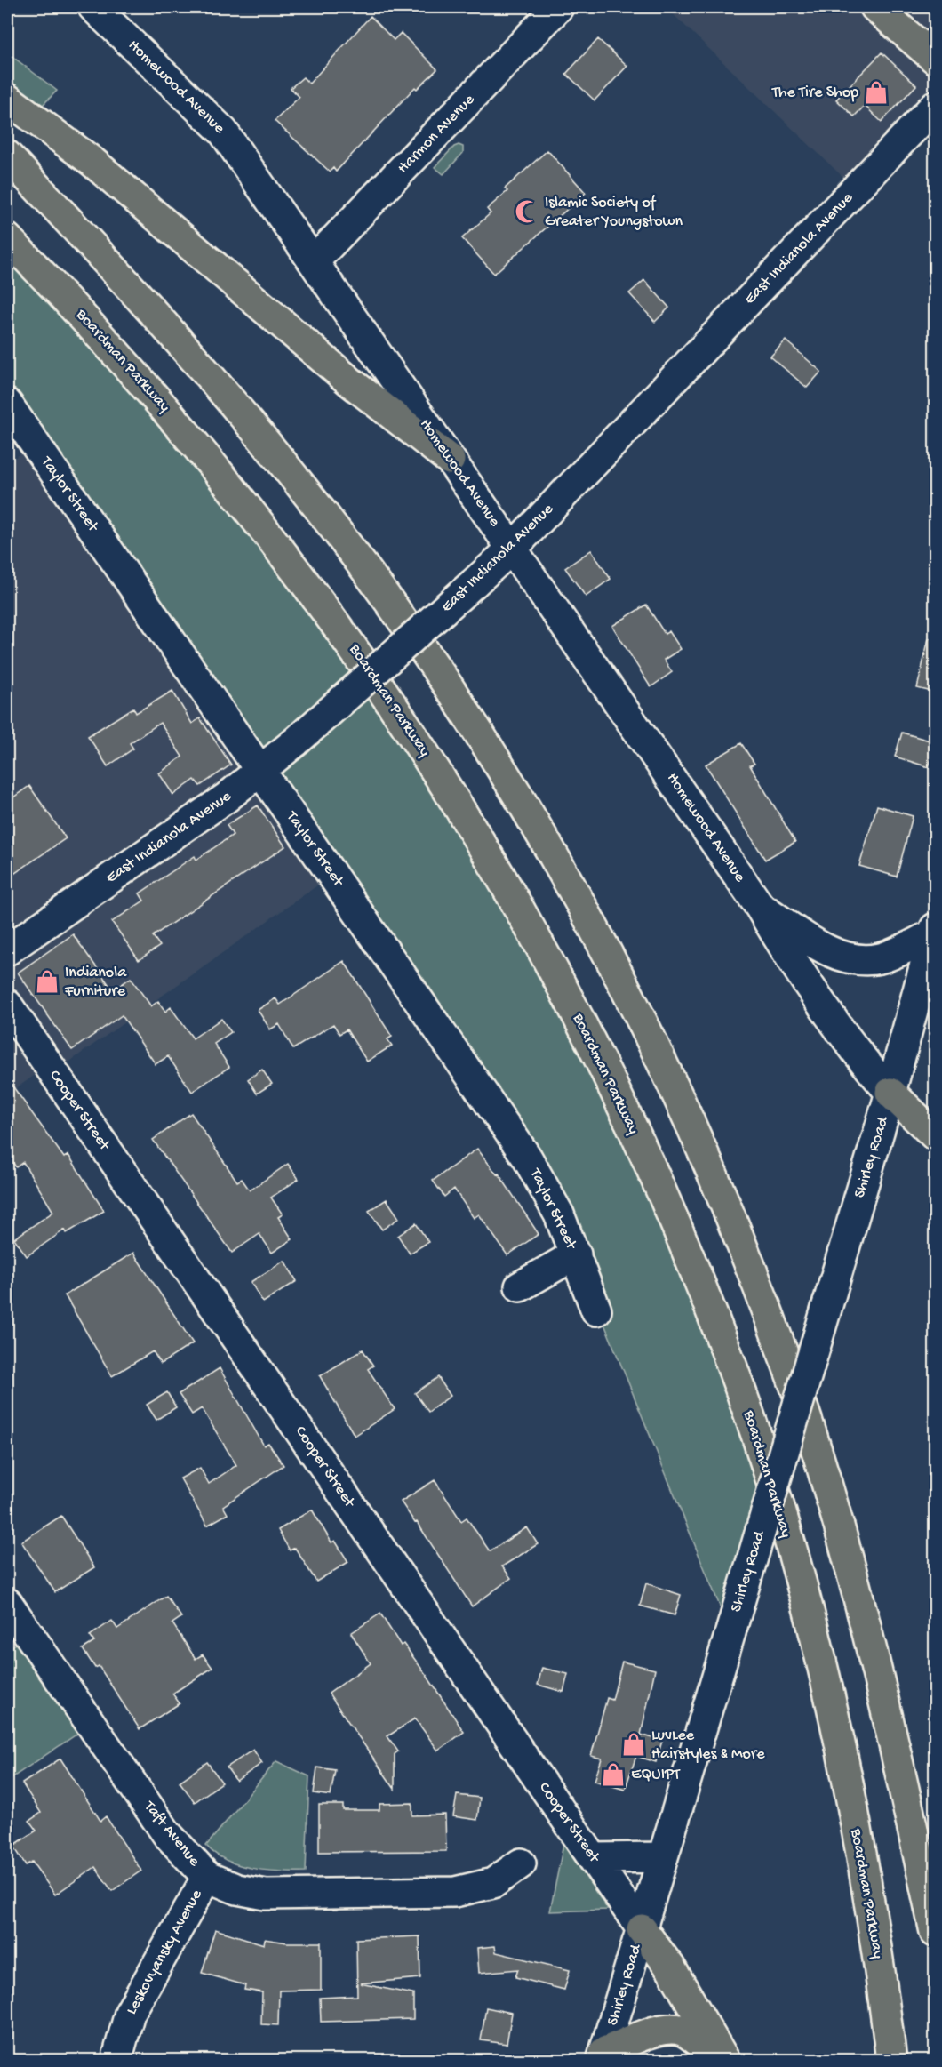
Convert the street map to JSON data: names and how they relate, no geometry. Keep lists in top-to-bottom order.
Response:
{
  "streets": {
    "main road": ["Boardman Parkway"],
    "street": [
      "Homewood Avenue",
      "Harmon Avenue",
      "East Indianola Avenue",
      "Taylor Street",
      "Cooper Street",
      "Shirley Road",
      "Taft Avenue",
      "Leskovyansky Avenue"
    ]
  },
  "crossings": [
    ["Homewood Avenue", "Harmon Avenue"],
    ["Homewood Avenue", "East Indianola Avenue"],
    ["Homewood Avenue", "Shirley Road"],
    ["East Indianola Avenue", "Taylor Street"],
    ["Cooper Street", "Shirley Road"],
    ["Taft Avenue", "Leskovyansky Avenue"]
  ],
  "places": {
    "shop": [
      "The Tire Shop",
      "Indianola Furniture",
      "LuvLee Hairstyles & More",
      "EQUIPT"
    ],
    "mosque": ["Islamic Society of Greater Youngstown"]
  }
}
